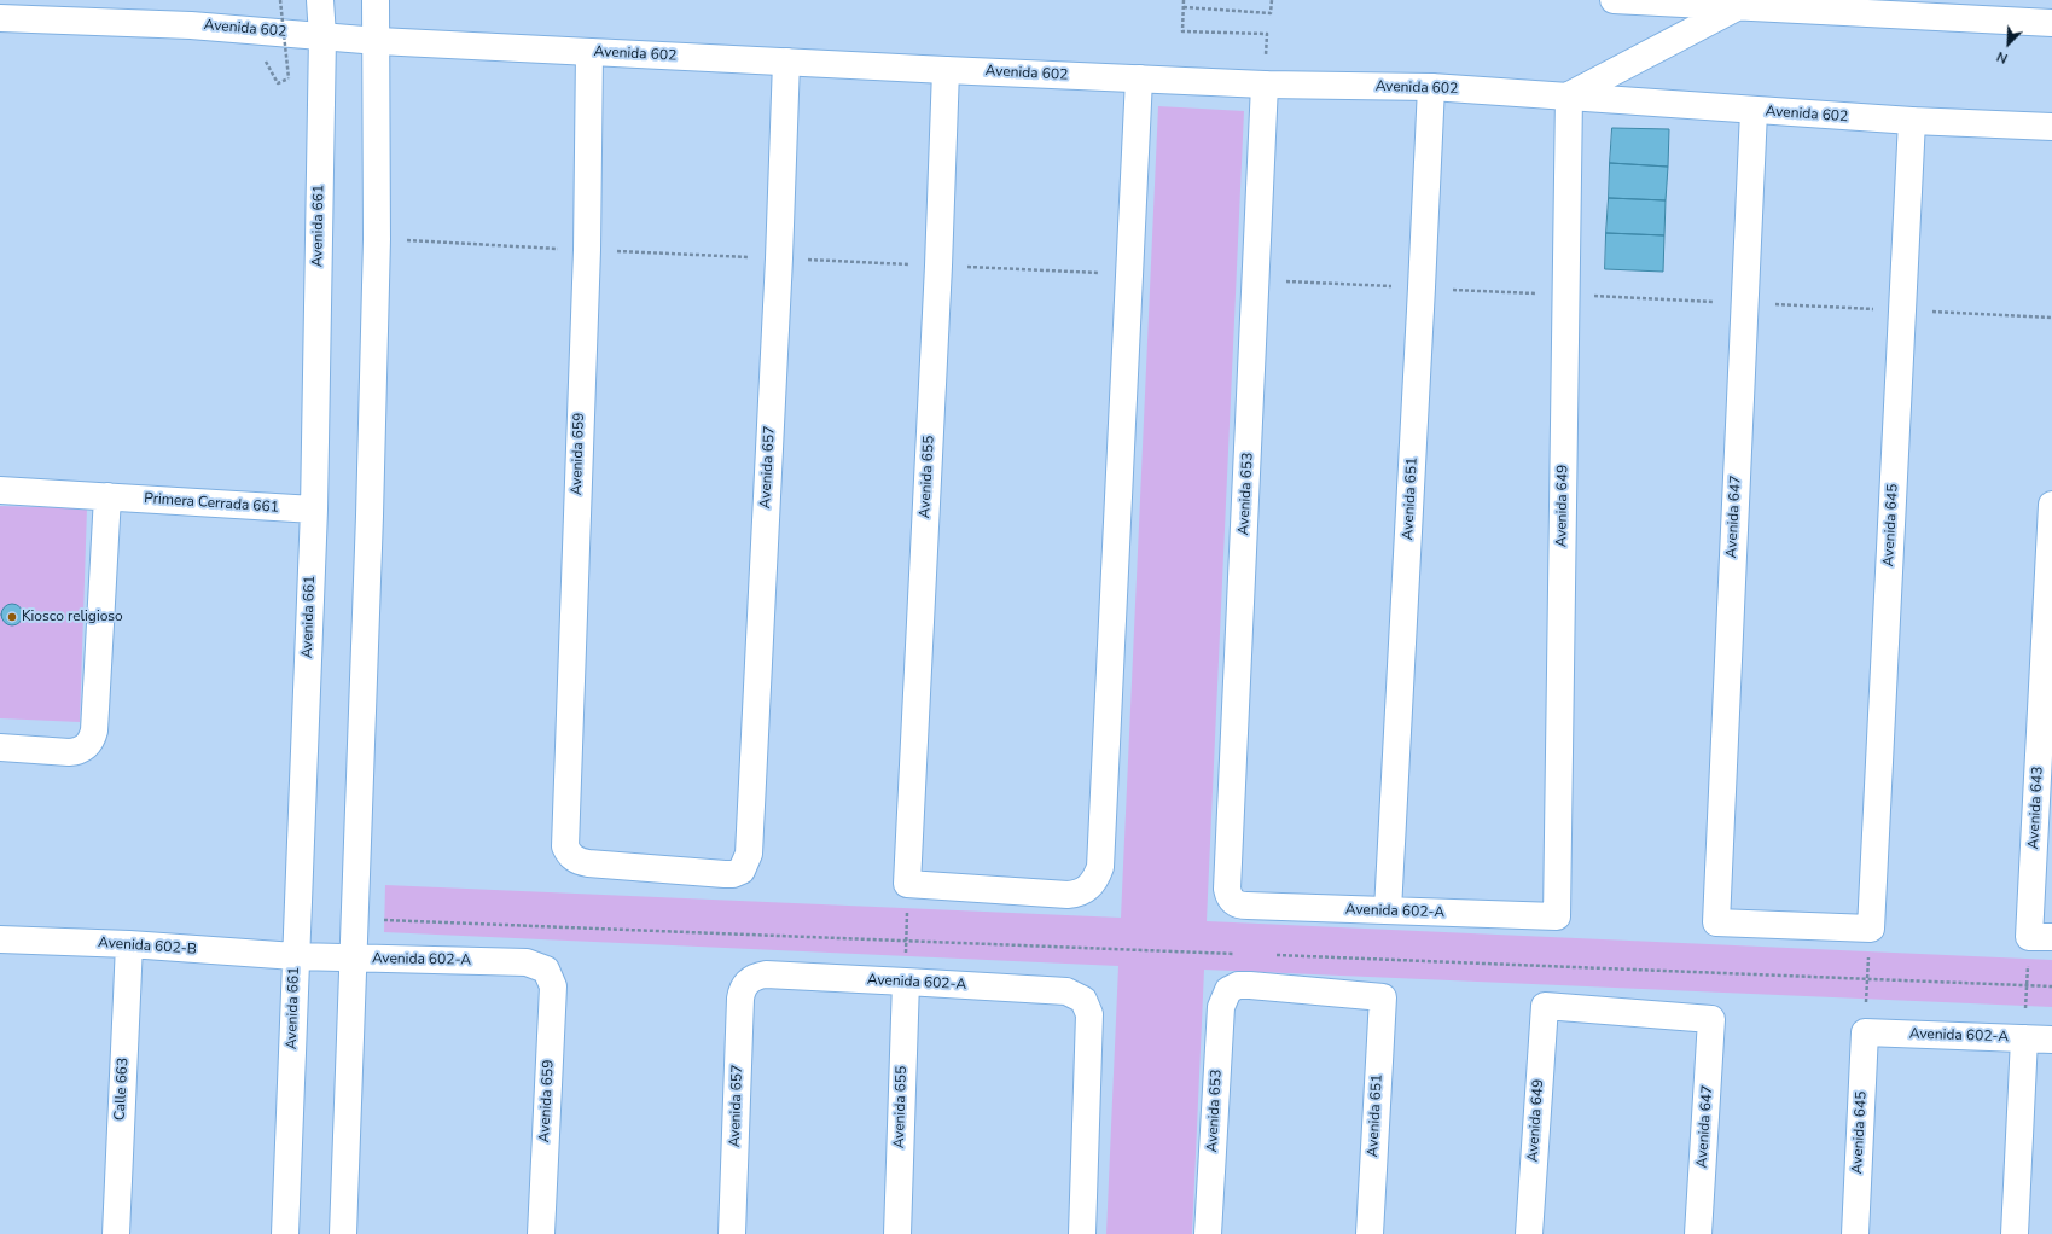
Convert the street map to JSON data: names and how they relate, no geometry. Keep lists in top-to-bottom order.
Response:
{
  "streets": {
    "street": [
      "Avenida 602",
      "Avenida 661",
      "Avenida 659",
      "Avenida 657",
      "Avenida 655",
      "Avenida 653",
      "Avenida 651",
      "Primera Cerrada 661",
      "Avenida 649",
      "Avenida 647",
      "Avenida 645",
      "Avenida 643",
      "Avenida 602-A",
      "Avenida 602-B",
      "Calle 663"
    ]
  },
  "crossings": [
    ["Avenida 602", "Avenida 661"],
    ["Avenida 602", "Avenida 659"],
    ["Avenida 602", "Avenida 657"],
    ["Avenida 602", "Avenida 655"],
    ["Avenida 602", "Avenida 653"],
    ["Avenida 602", "Avenida 651"],
    ["Avenida 602", "Avenida 649"],
    ["Avenida 602", "Avenida 647"],
    ["Avenida 602", "Avenida 645"],
    ["Avenida 661", "Primera Cerrada 661"],
    ["Avenida 661", "Avenida 602-A"],
    ["Avenida 661", "Avenida 602-B"],
    ["Avenida 659", "Avenida 657"],
    ["Avenida 659", "Avenida 602-A"],
    ["Avenida 657", "Avenida 602-A"],
    ["Avenida 655", "Avenida 602-A"],
    ["Avenida 653", "Avenida 651"],
    ["Avenida 653", "Avenida 602-A"],
    ["Avenida 651", "Avenida 602-A"],
    ["Avenida 649", "Avenida 647"],
    ["Avenida 649", "Avenida 602-A"],
    ["Avenida 647", "Avenida 645"],
    ["Avenida 645", "Avenida 602-A"],
    ["Avenida 602-A", "Avenida 602-B"],
    ["Avenida 602-B", "Calle 663"]
  ],
  "places": ["Kiosco religioso"],
  "north": "bottom left"
}
